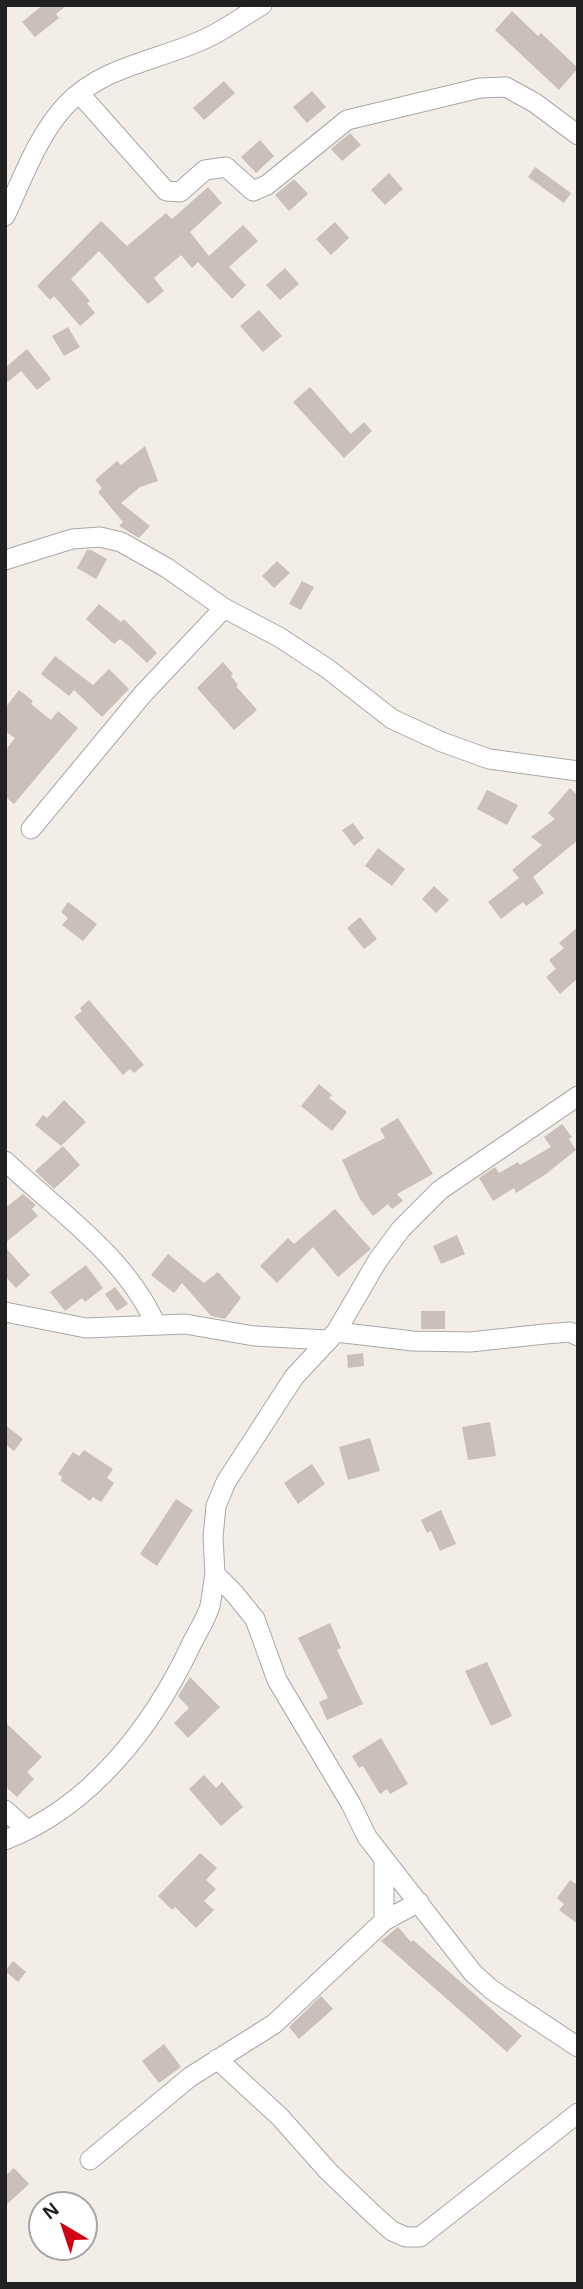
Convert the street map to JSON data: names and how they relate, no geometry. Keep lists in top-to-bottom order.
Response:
{
  "north": "top left"
}
